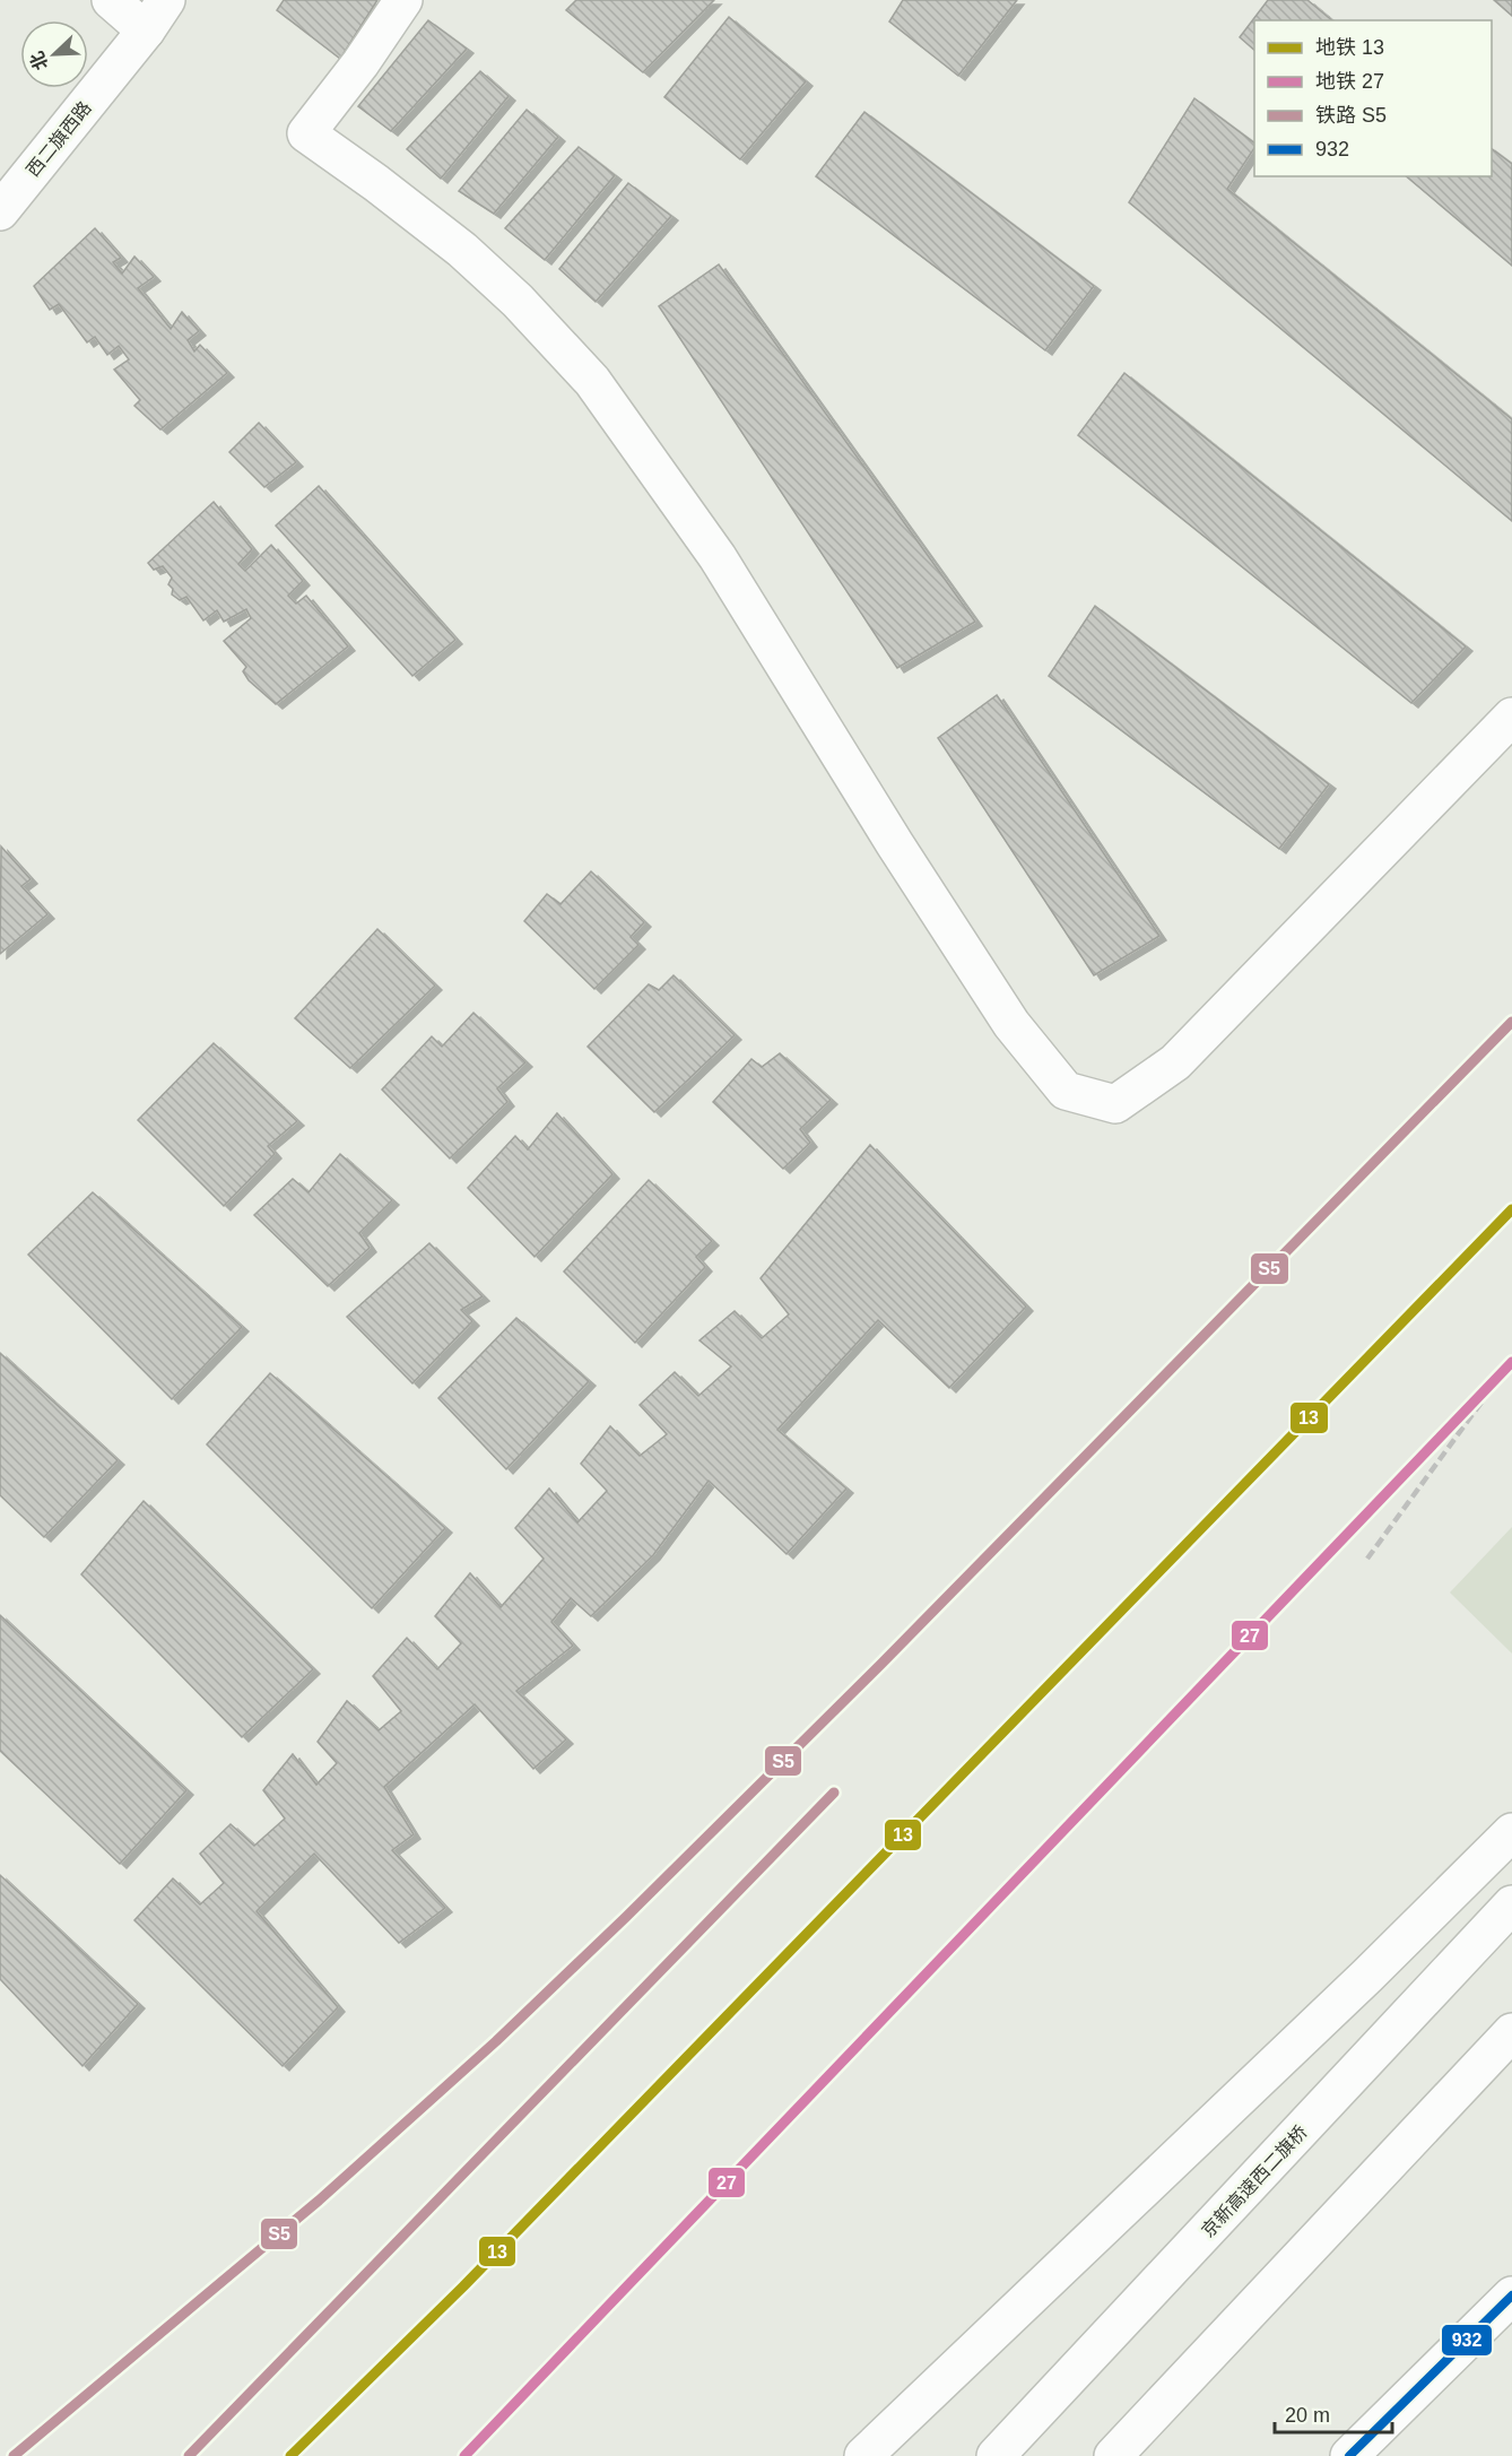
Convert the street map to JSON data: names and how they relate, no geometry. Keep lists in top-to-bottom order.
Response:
{
  "streets": {
    "main road": ["西二旗西路", "京新高速西二旗桥"]
  },
  "lines": [
    "rail line S5",
    "metro line 13",
    "metro line 27",
    "transit line 932"
  ],
  "legend": [
    "地铁 13",
    "地铁 27",
    "铁路 S5",
    "932"
  ],
  "scale_bar": "20 m",
  "north": "bottom left"
}
